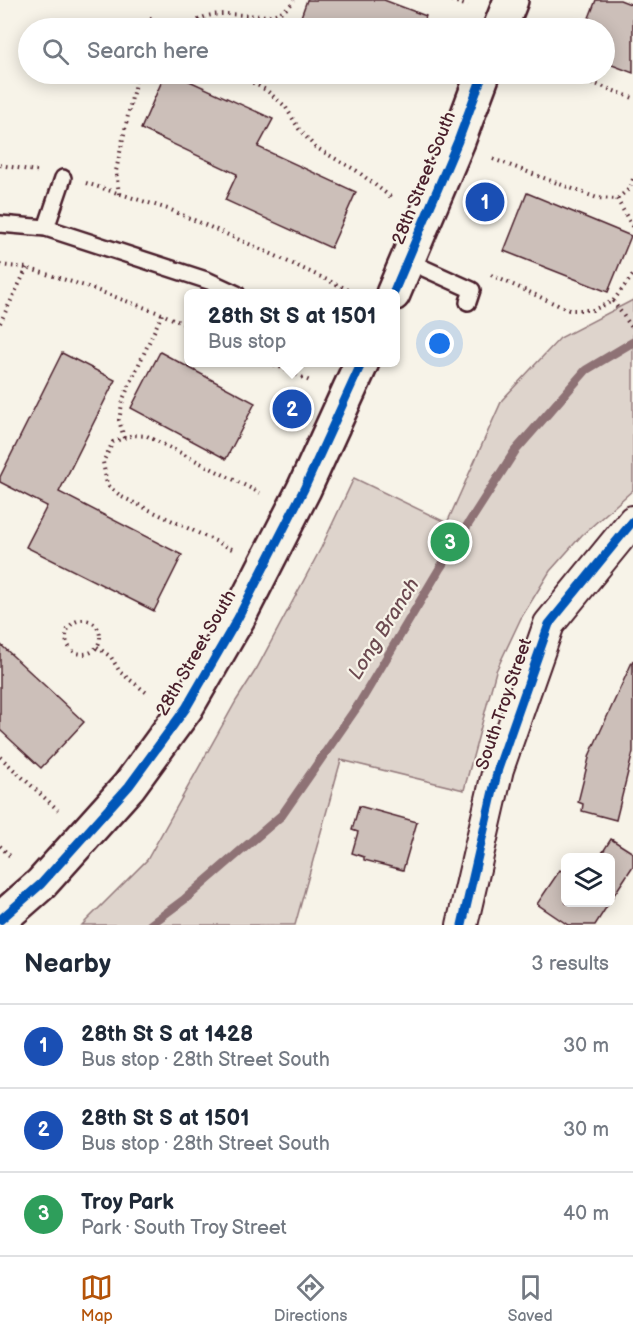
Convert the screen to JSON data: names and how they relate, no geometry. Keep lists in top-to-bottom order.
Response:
{
  "streets": {
    "street": ["28th Street South", "South Troy Street"]
  },
  "water": ["Long Branch"],
  "page": {
    "search": "Search here",
    "pins": ["1", "2", "3"],
    "popup": ["28th St S at 1501", "Bus stop"],
    "heading": ["Nearby", "3 results"],
    "list": [
      {
        "mark": "1",
        "name": "28th St S at 1428",
        "note": "Bus stop · 28th Street South",
        "value": "30 m"
      },
      {
        "mark": "2",
        "name": "28th St S at 1501",
        "note": "Bus stop · 28th Street South",
        "value": "30 m"
      },
      {
        "mark": "3",
        "name": "Troy Park",
        "note": "Park · South Troy Street",
        "value": "40 m"
      }
    ],
    "nav": ["Map", "Directions", "Saved"]
  }
}
